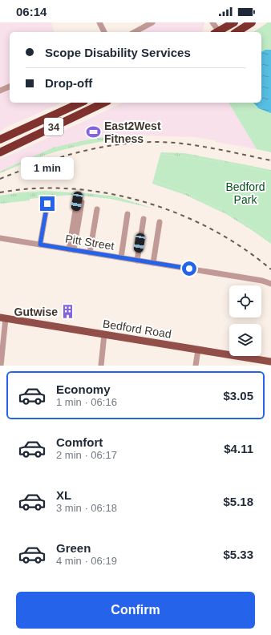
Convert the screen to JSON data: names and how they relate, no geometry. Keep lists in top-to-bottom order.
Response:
{
  "streets": {
    "highway": ["34"],
    "main road": ["Bedford Road"],
    "street": ["Pitt Street"]
  },
  "parks": ["Bedford Park"],
  "places": {
    "sports": ["East2West Fitness"],
    "building": ["Gutwise"]
  },
  "page": {
    "status": "06:14",
    "banner": ["Scope Disability Services", "Drop-off"],
    "bubble": "1 min",
    "list": [
      {
        "name": "Economy",
        "note": "1 min · 06:16",
        "value": "$3.05"
      },
      {
        "name": "Comfort",
        "note": "2 min · 06:17",
        "value": "$4.11"
      },
      {
        "name": "XL",
        "note": "3 min · 06:18",
        "value": "$5.18"
      },
      {
        "name": "Green",
        "note": "4 min · 06:19",
        "value": "$5.33"
      }
    ],
    "buttons": "Confirm"
  }
}
